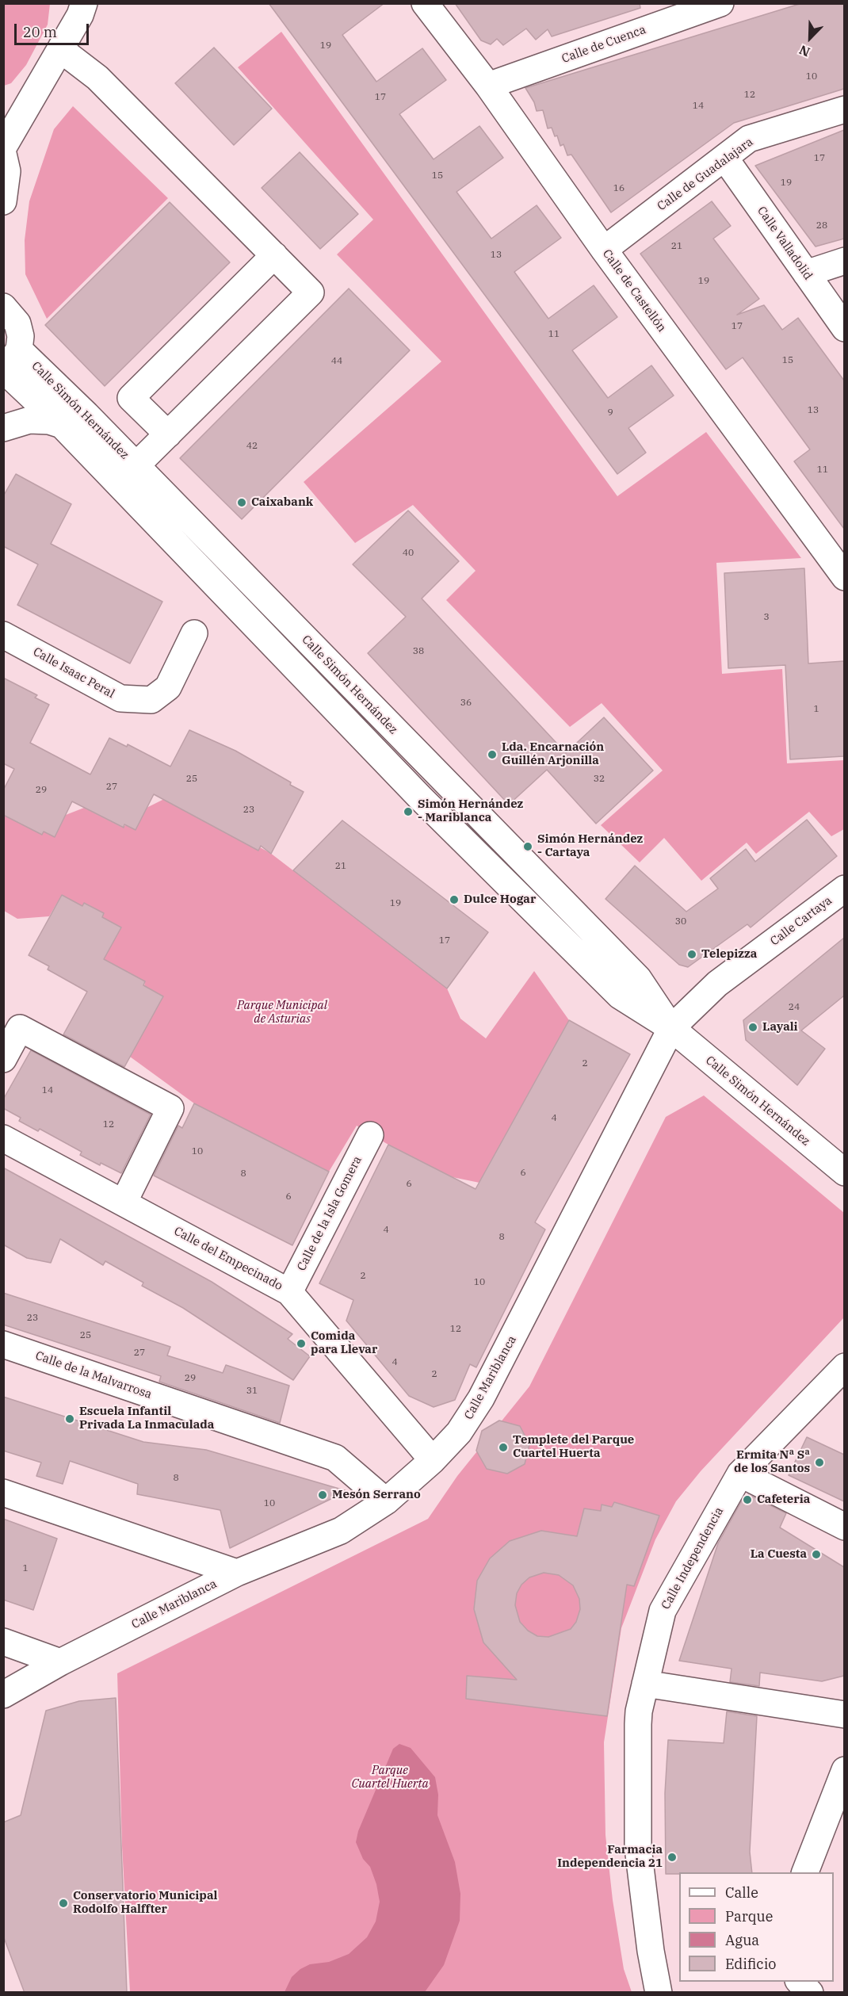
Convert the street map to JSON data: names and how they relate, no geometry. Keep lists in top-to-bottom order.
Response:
{
  "streets": {
    "street": [
      "Calle de Cuenca",
      "Calle de Guadalajara",
      "Calle Valladolid",
      "Calle de Castellón",
      "Calle Simón Hernández",
      "Calle Isaac Peral",
      "Calle Cartaya",
      "Calle de la Isla Gomera",
      "Calle del Empecinado",
      "Calle de la Malvarrosa",
      "Calle Mariblanca",
      "Calle Independencia"
    ]
  },
  "crossings": [
    ["Calle de Cuenca", "Calle de Castellón"],
    ["Calle de Guadalajara", "Calle Valladolid"],
    ["Calle de Guadalajara", "Calle de Castellón"],
    ["Calle Simón Hernández", "Calle Cartaya"],
    ["Calle Simón Hernández", "Calle Mariblanca"],
    ["Calle Cartaya", "Calle Mariblanca"],
    ["Calle de la Isla Gomera", "Calle del Empecinado"],
    ["Calle del Empecinado", "Calle Mariblanca"],
    ["Calle de la Malvarrosa", "Calle Mariblanca"]
  ],
  "parks": ["Parque Municipal de Asturias", "Parque Cuartel Huerta"],
  "places": [
    "Caixabank",
    "Lda. Encarnación Guillén Arjonilla",
    "Simón Hernández - Mariblanca",
    "Simón Hernández - Cartaya",
    "Dulce Hogar",
    "Telepizza",
    "Layali",
    "Comida para Llevar",
    "Escuela Infantil Privada La Inmaculada",
    "Templete del Parque Cuartel Huerta",
    "Ermita Nª Sª de los Santos",
    "Mesón Serrano",
    "Cafeteria",
    "La Cuesta",
    "Farmacia Independencia 21",
    "Conservatorio Municipal Rodolfo Halffter"
  ],
  "house_numbers": [
    "19",
    "10",
    "12",
    "17",
    "14",
    "17",
    "15",
    "19",
    "16",
    "28",
    "21",
    "13",
    "19",
    "17",
    "11",
    "15",
    "44",
    "13",
    "9",
    "42",
    "11",
    "40",
    "3",
    "38",
    "36",
    "1",
    "25",
    "32",
    "27",
    "29",
    "23",
    "21",
    "19",
    "30",
    "17",
    "24",
    "2",
    "14",
    "4",
    "12",
    "10",
    "6",
    "8",
    "6",
    "6",
    "4",
    "8",
    "2",
    "10",
    "23",
    "12",
    "25",
    "27",
    "4",
    "2",
    "29",
    "31",
    "8",
    "10",
    "1"
  ],
  "legend": [
    "Calle",
    "Parque",
    "Agua",
    "Edificio"
  ],
  "scale_bar": "20 m",
  "north": "bottom left"
}
